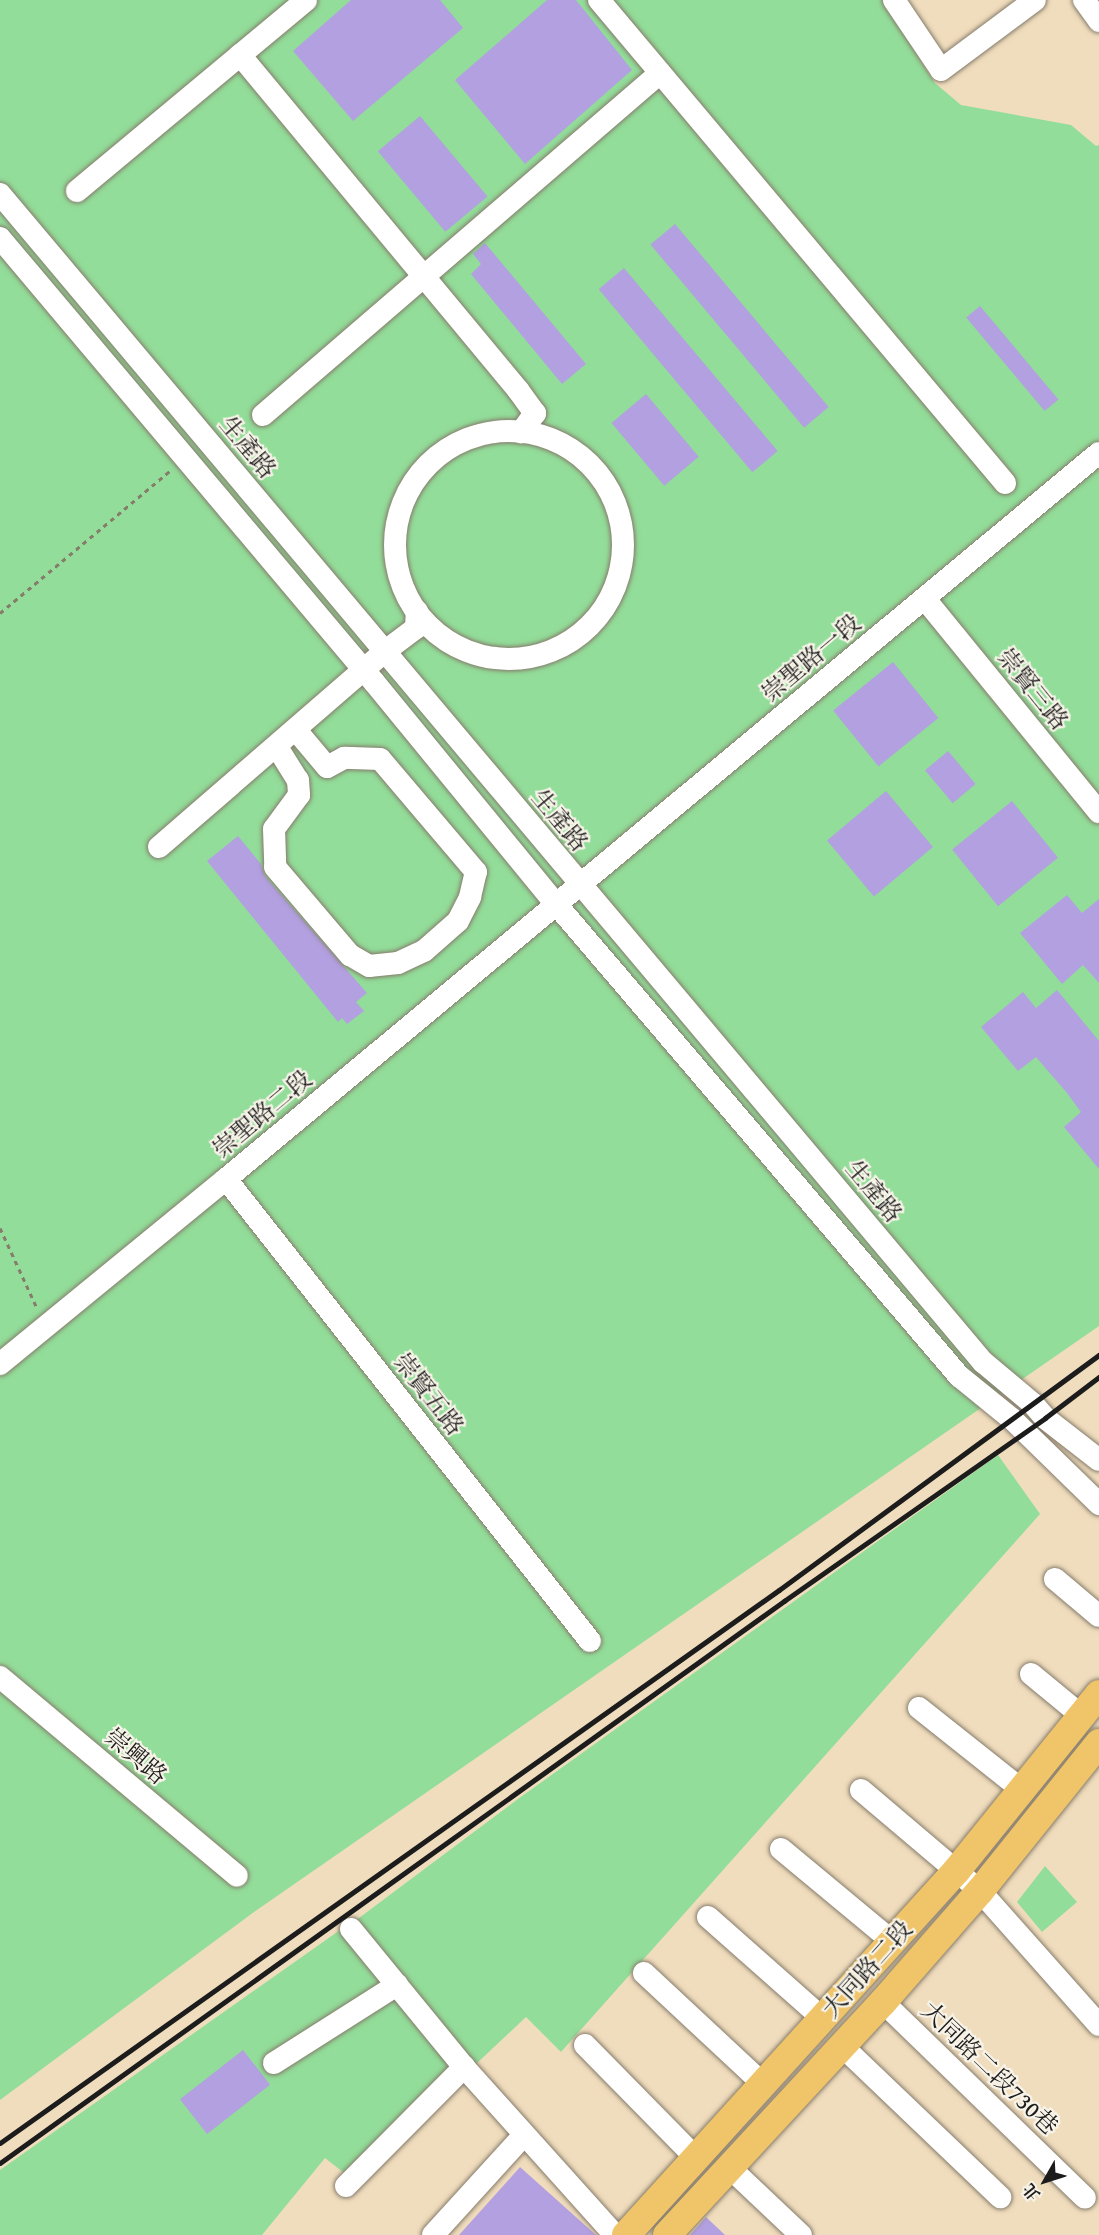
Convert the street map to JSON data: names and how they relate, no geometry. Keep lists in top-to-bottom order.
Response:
{
  "streets": {
    "main road": ["大同路二段"],
    "street": [
      "生產路",
      "崇聖路一段",
      "崇賢三路",
      "崇聖路二段",
      "崇賢五路",
      "崇興路",
      "大同路二段730巷"
    ]
  },
  "crossings": [
    ["生產路", "崇聖路一段"],
    ["崇聖路一段", "崇賢三路"],
    ["崇聖路一段", "崇聖路二段"],
    ["崇聖路二段", "崇賢五路"],
    ["大同路二段", "大同路二段730巷"]
  ],
  "north": "bottom left"
}
